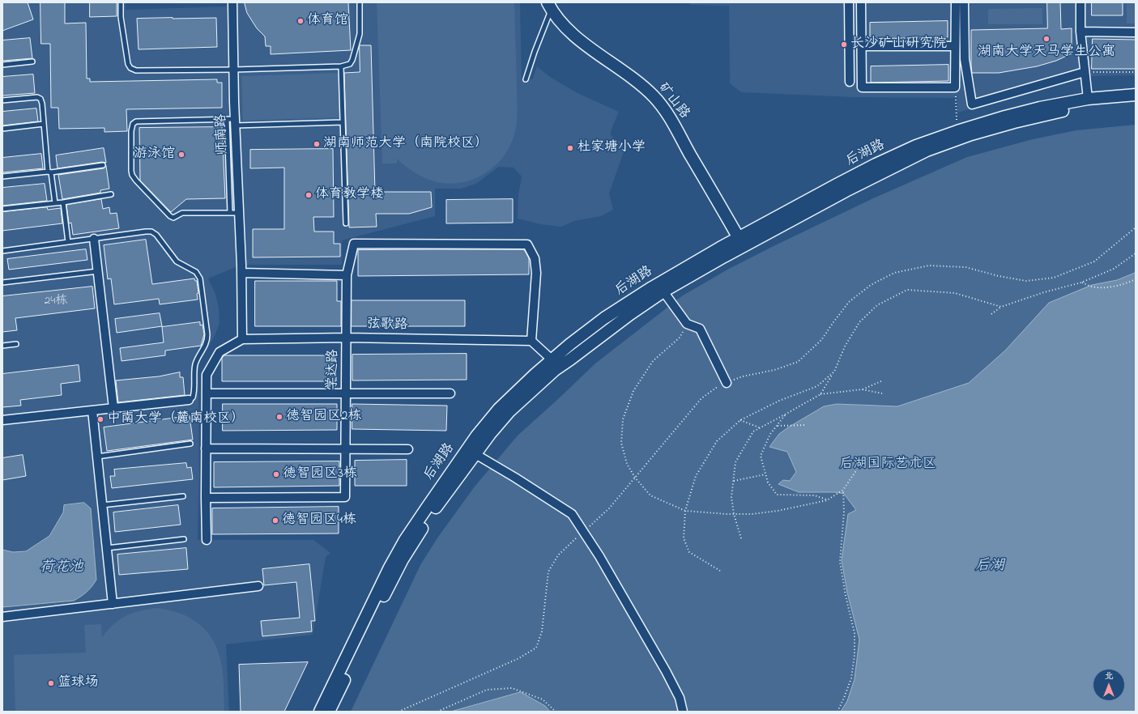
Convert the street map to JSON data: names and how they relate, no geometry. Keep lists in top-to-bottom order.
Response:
{
  "streets": {
    "main road": ["矿山路", "后湖路"],
    "street": ["师南路", "弦歌路", "学达路"]
  },
  "crossings": [
    ["矿山路", "后湖路"],
    ["师南路", "弦歌路"],
    ["弦歌路", "学达路"]
  ],
  "water": ["后湖", "荷花池"],
  "parks": ["后湖国际艺术区"],
  "places": [
    "体育馆",
    "湖南大学天马学生公寓",
    "长沙矿山研究院",
    "湖南师范大学（南院校区）",
    "杜家塘小学",
    "游泳馆",
    "体育教学楼",
    "徳智园区2栋",
    "中南大学（麓南校区）",
    "徳智园区3栋",
    "徳智园区4栋",
    "篮球场"
  ],
  "house_numbers": ["24栋"],
  "north": "top"
}
